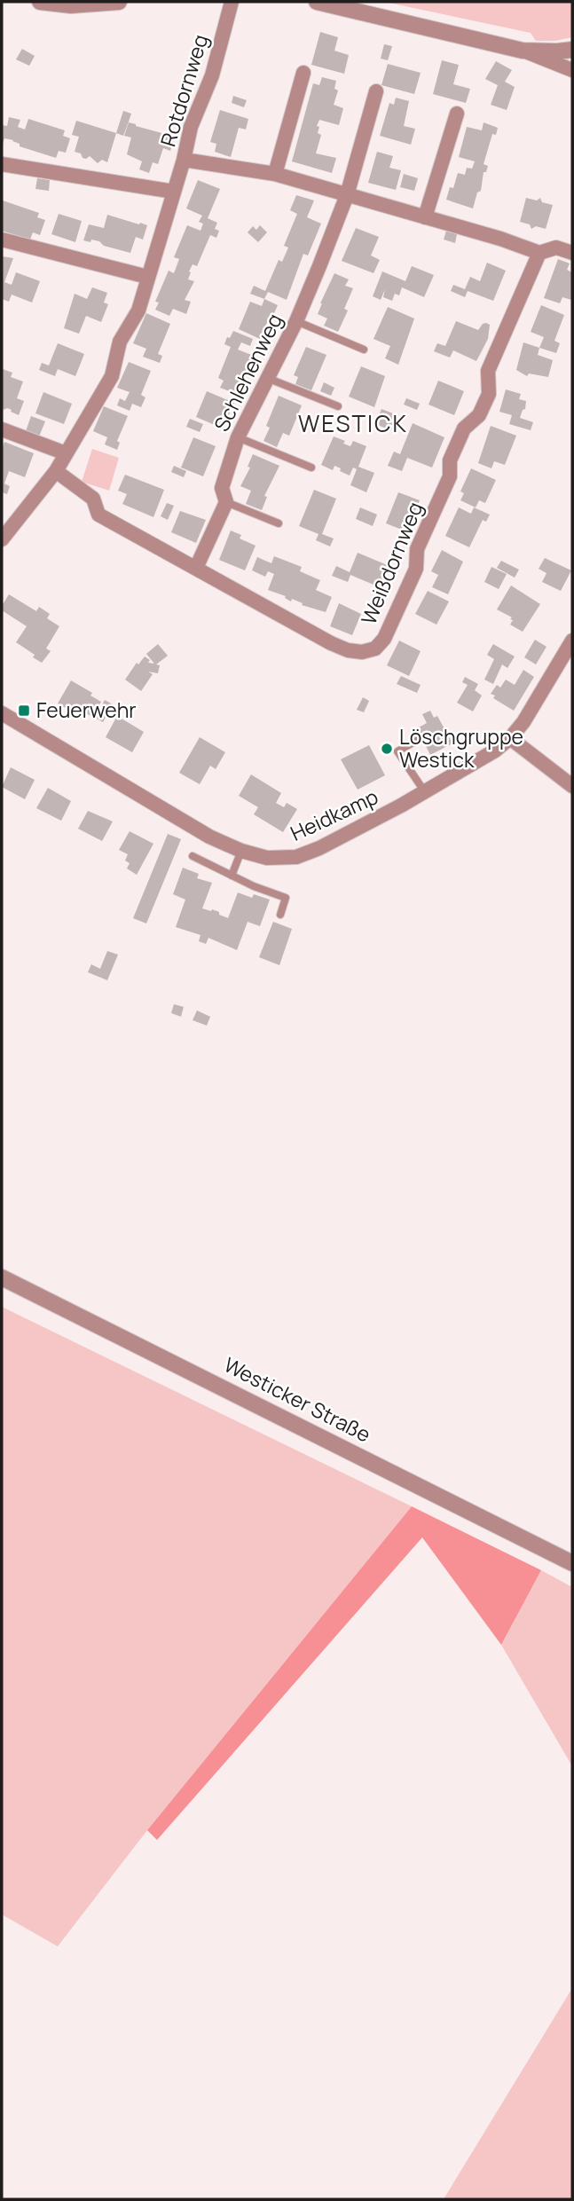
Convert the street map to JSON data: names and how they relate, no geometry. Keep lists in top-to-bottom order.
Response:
{
  "streets": {
    "street": [
      "Rotdornweg",
      "Schlehenweg",
      "Weißdornweg",
      "Heidkamp",
      "Westicker Straße"
    ]
  },
  "crossings": [
    ["Rotdornweg", "Weißdornweg"],
    ["Schlehenweg", "Weißdornweg"]
  ],
  "districts": ["WESTICK"],
  "places": {
    "transit": ["Feuerwehr"],
    "other": ["Löschgruppe Westick"]
  }
}
